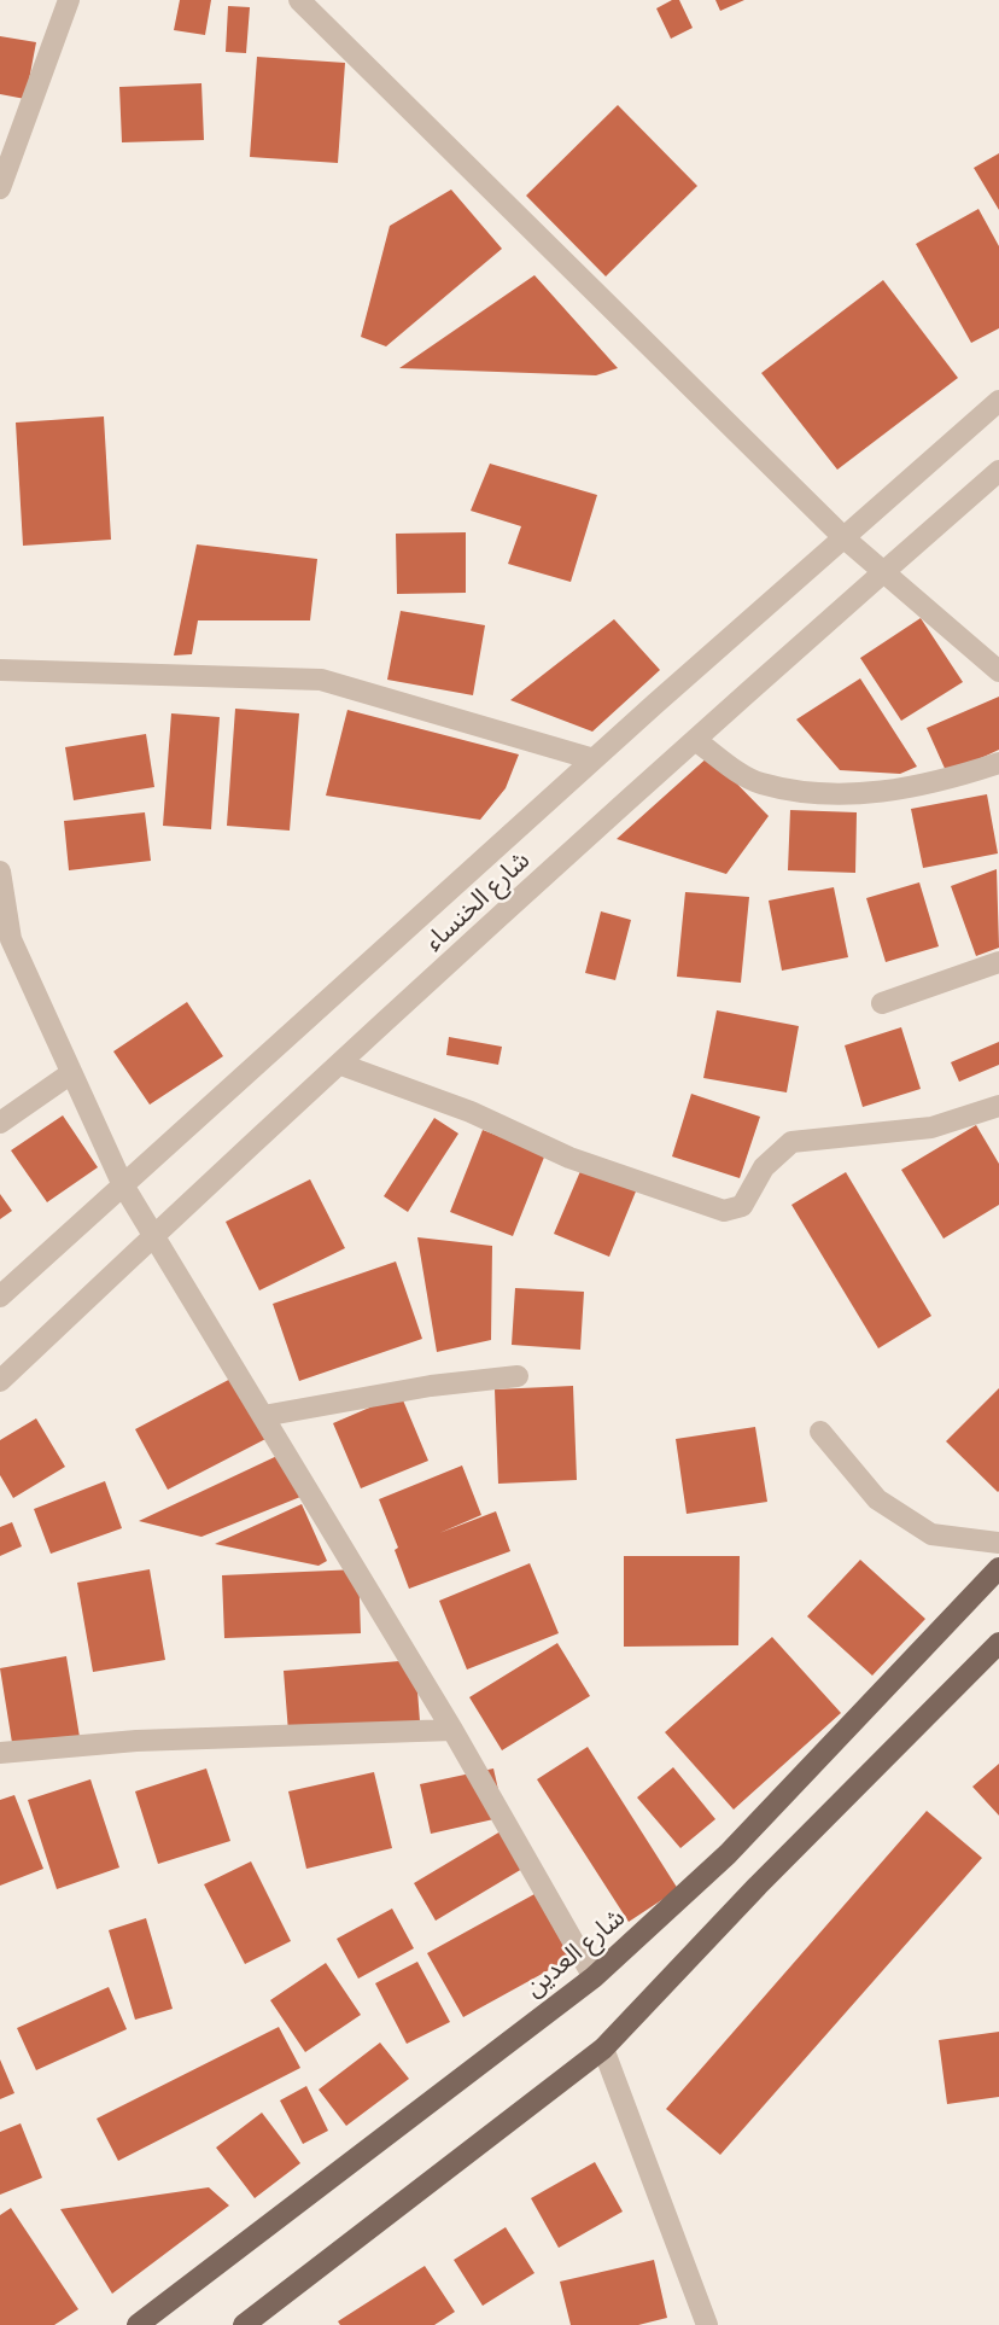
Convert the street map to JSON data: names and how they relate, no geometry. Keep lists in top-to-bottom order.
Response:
{
  "streets": {
    "main road": ["شارع العدين"],
    "street": ["شارع الخنساء"]
  }
}
